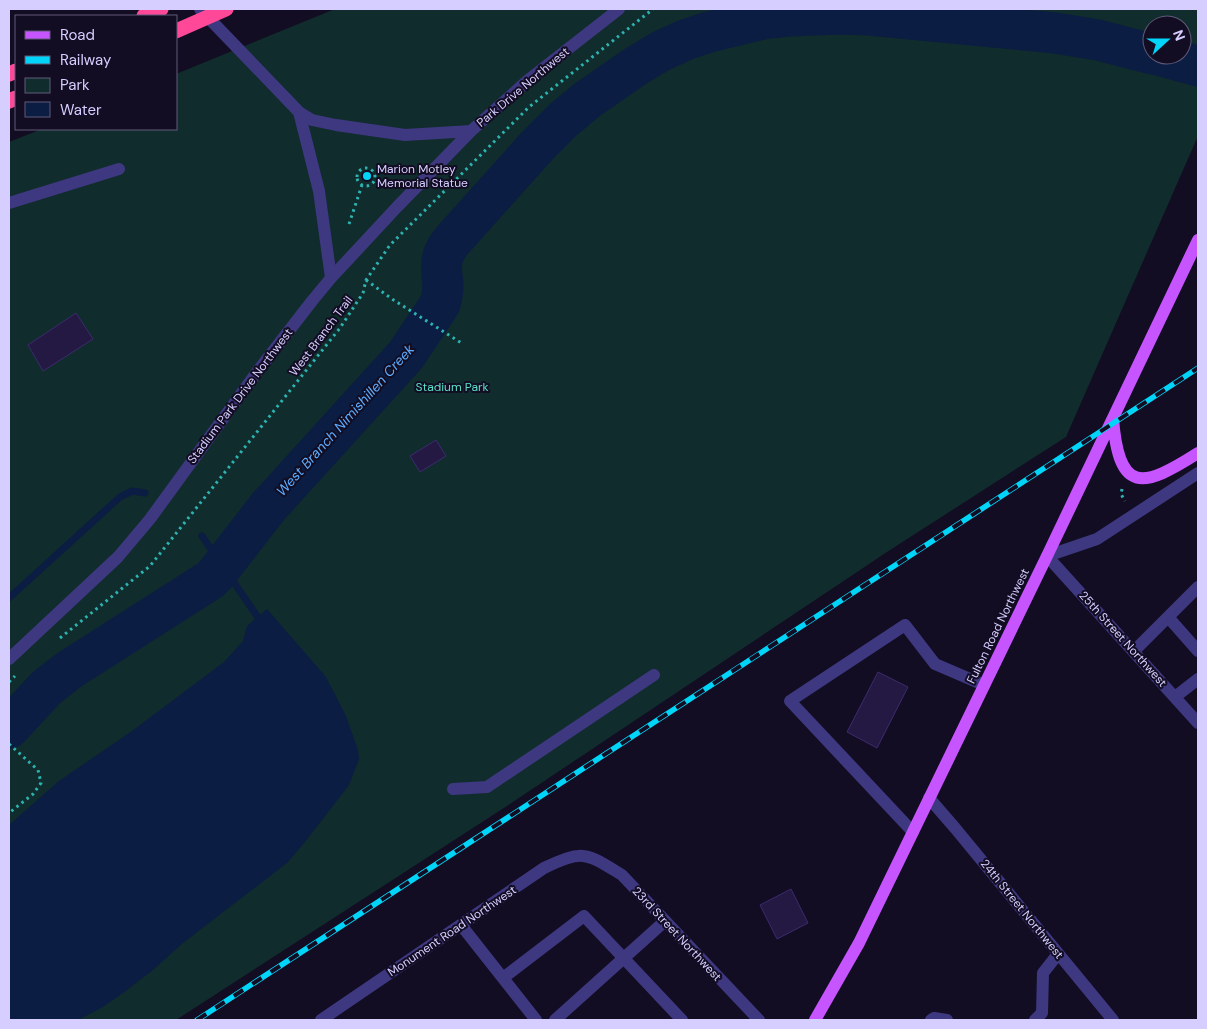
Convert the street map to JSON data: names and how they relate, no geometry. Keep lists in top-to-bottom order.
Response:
{
  "streets": {
    "main road": ["Fulton Road Northwest"],
    "street": [
      "Park Drive Northwest",
      "Stadium Park Drive Northwest",
      "25th Street Northwest",
      "24th Street Northwest",
      "Monument Road Northwest",
      "23rd Street Northwest"
    ],
    "path": ["West Branch Trail"]
  },
  "crossings": [
    ["Park Drive Northwest", "Stadium Park Drive Northwest"],
    ["Fulton Road Northwest", "25th Street Northwest"],
    ["Fulton Road Northwest", "24th Street Northwest"],
    ["Monument Road Northwest", "23rd Street Northwest"]
  ],
  "water": ["West Branch Nimishillen Creek"],
  "parks": ["Stadium Park"],
  "places": ["Marion Motley Memorial Statue"],
  "legend": [
    "Road",
    "Railway",
    "Park",
    "Water"
  ],
  "north": "right"
}
